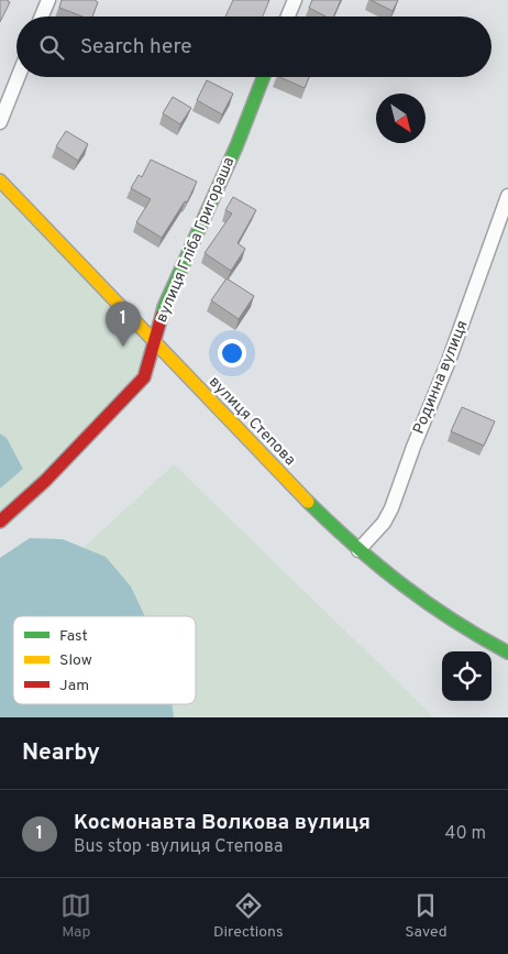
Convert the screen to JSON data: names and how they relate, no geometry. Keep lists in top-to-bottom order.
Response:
{
  "streets": {
    "street": ["вулиця Гліба Григораша", "Родинна вулиця", "вулиця Степова"]
  },
  "crossings": [
    ["вулиця Гліба Григораша", "вулиця Степова"],
    ["Родинна вулиця", "вулиця Степова"]
  ],
  "legend": ["Fast", "Slow", "Jam"],
  "north": "bottom right",
  "page": {
    "search": "Search here",
    "pins": "1",
    "heading": "Nearby",
    "list": [
      {
        "mark": "1",
        "name": "Космонавта Волкова вулиця",
        "note": "Bus stop · вулиця Степова",
        "value": "40 m"
      }
    ],
    "nav": ["Map", "Directions", "Saved"]
  }
}
